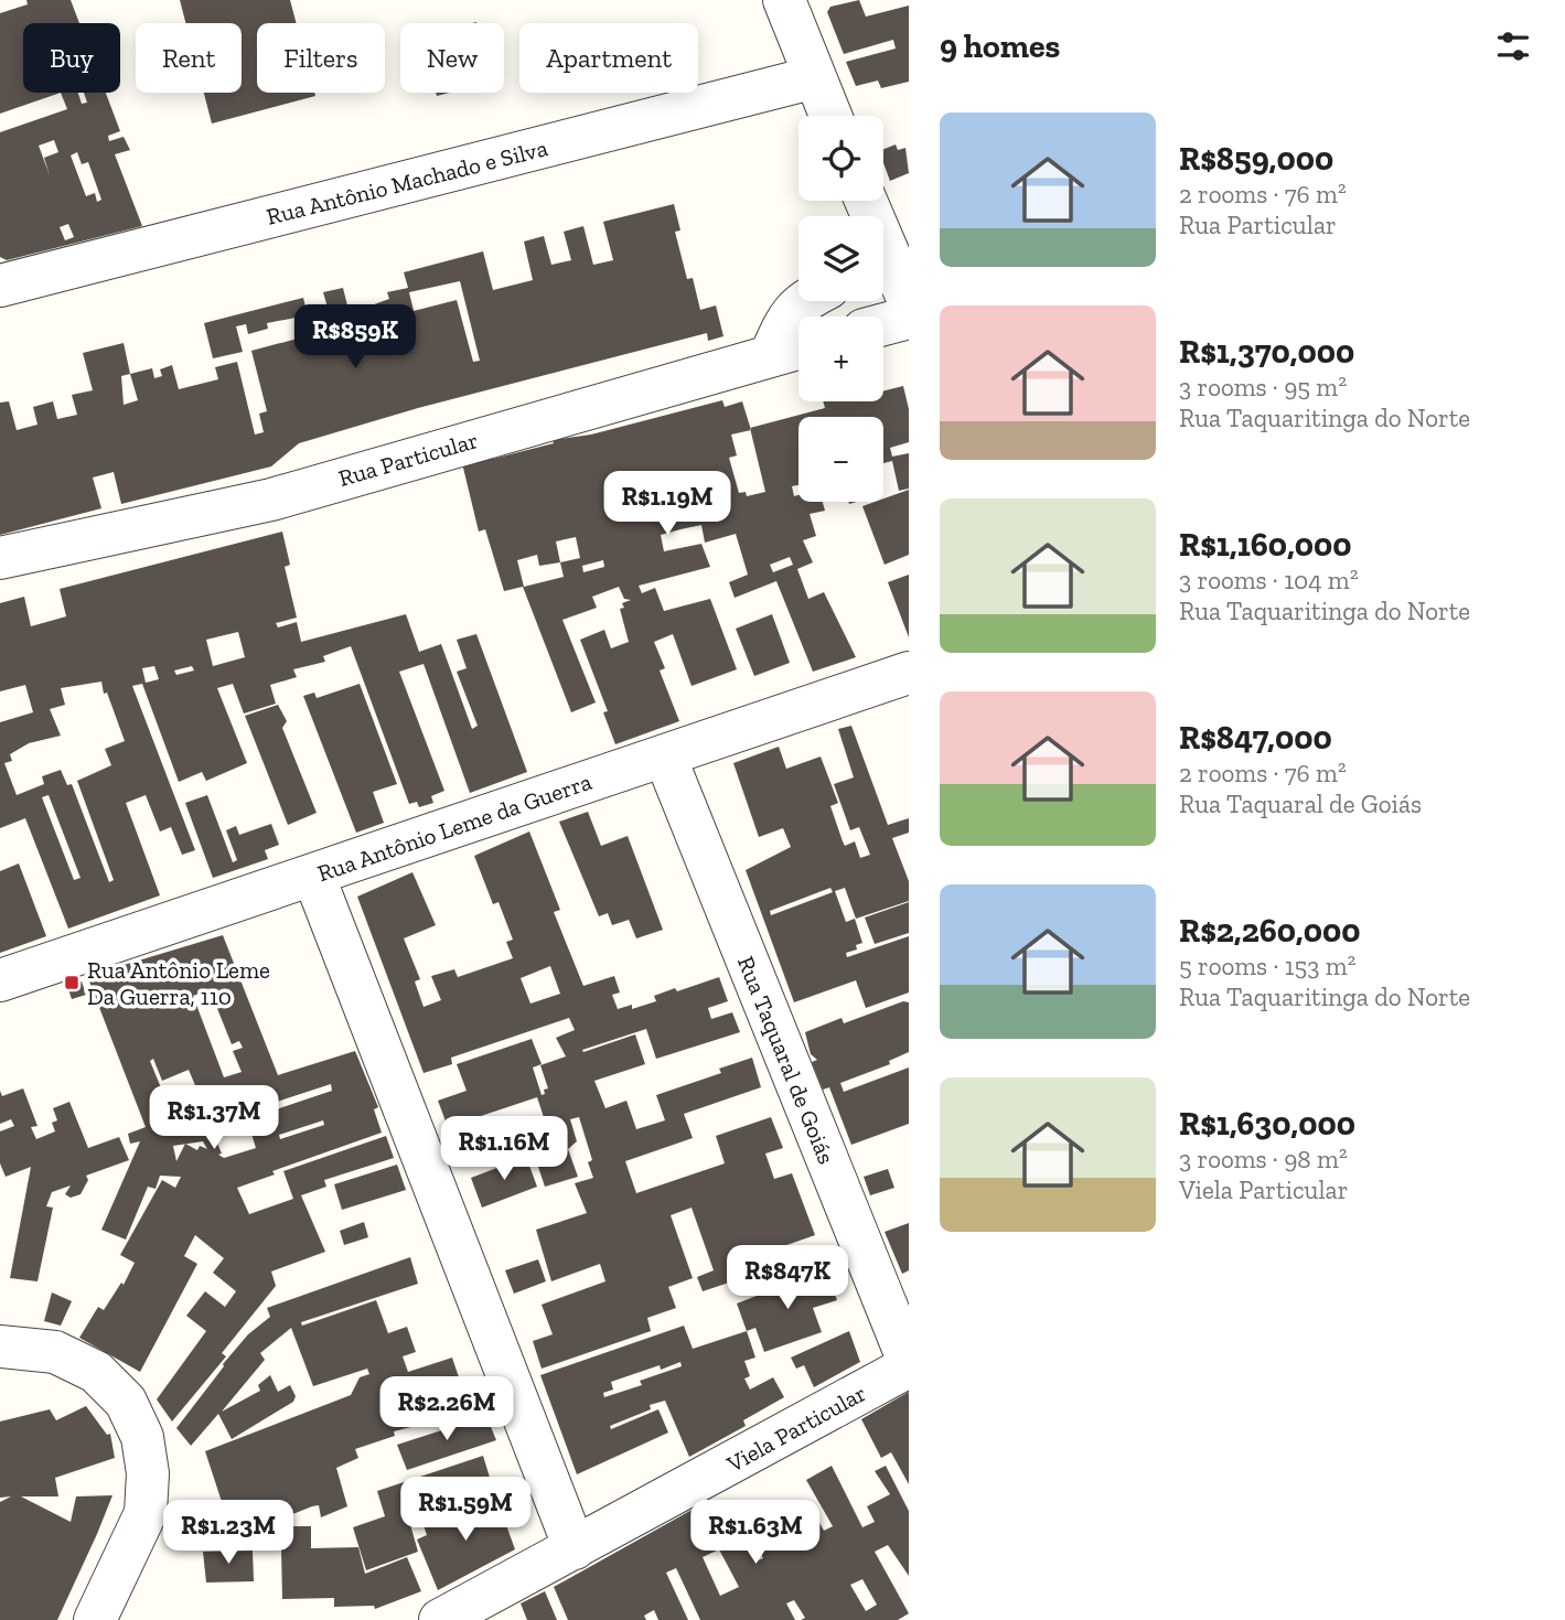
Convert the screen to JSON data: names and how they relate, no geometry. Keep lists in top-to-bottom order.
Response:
{
  "streets": {
    "street": [
      "Rua Antônio Machado e Silva",
      "Rua Particular",
      "Rua Antônio Leme da Guerra",
      "Rua Taquaral de Goiás",
      "Viela Particular"
    ]
  },
  "crossings": [
    ["Rua Antônio Leme da Guerra", "Rua Taquaral de Goiás"],
    ["Rua Taquaral de Goiás", "Viela Particular"]
  ],
  "places": {
    "transit": ["Rua Antônio Leme Da Guerra, 110"]
  },
  "page": {
    "heading": "9 homes",
    "chip": [
      "Buy",
      "Rent",
      "Filters",
      "New",
      "Apartment"
    ],
    "list": [
      {
        "name": "R$859,000",
        "note": "2 rooms · 76 m² · Rua Particular"
      },
      {
        "name": "R$1,370,000",
        "note": "3 rooms · 95 m² · Rua Taquaritinga do Norte"
      },
      {
        "name": "R$1,160,000",
        "note": "3 rooms · 104 m² · Rua Taquaritinga do Norte"
      },
      {
        "name": "R$847,000",
        "note": "2 rooms · 76 m² · Rua Taquaral de Goiás"
      },
      {
        "name": "R$2,260,000",
        "note": "5 rooms · 153 m² · Rua Taquaritinga do Norte"
      },
      {
        "name": "R$1,630,000",
        "note": "3 rooms · 98 m² · Viela Particular"
      }
    ],
    "map_buttons": ["+", "−"],
    "price": [
      "R$859K",
      "R$1.19M",
      "R$1.37M",
      "R$1.16M",
      "R$847K",
      "R$2.26M",
      "R$1.59M",
      "R$1.23M",
      "R$1.63M"
    ]
  }
}
